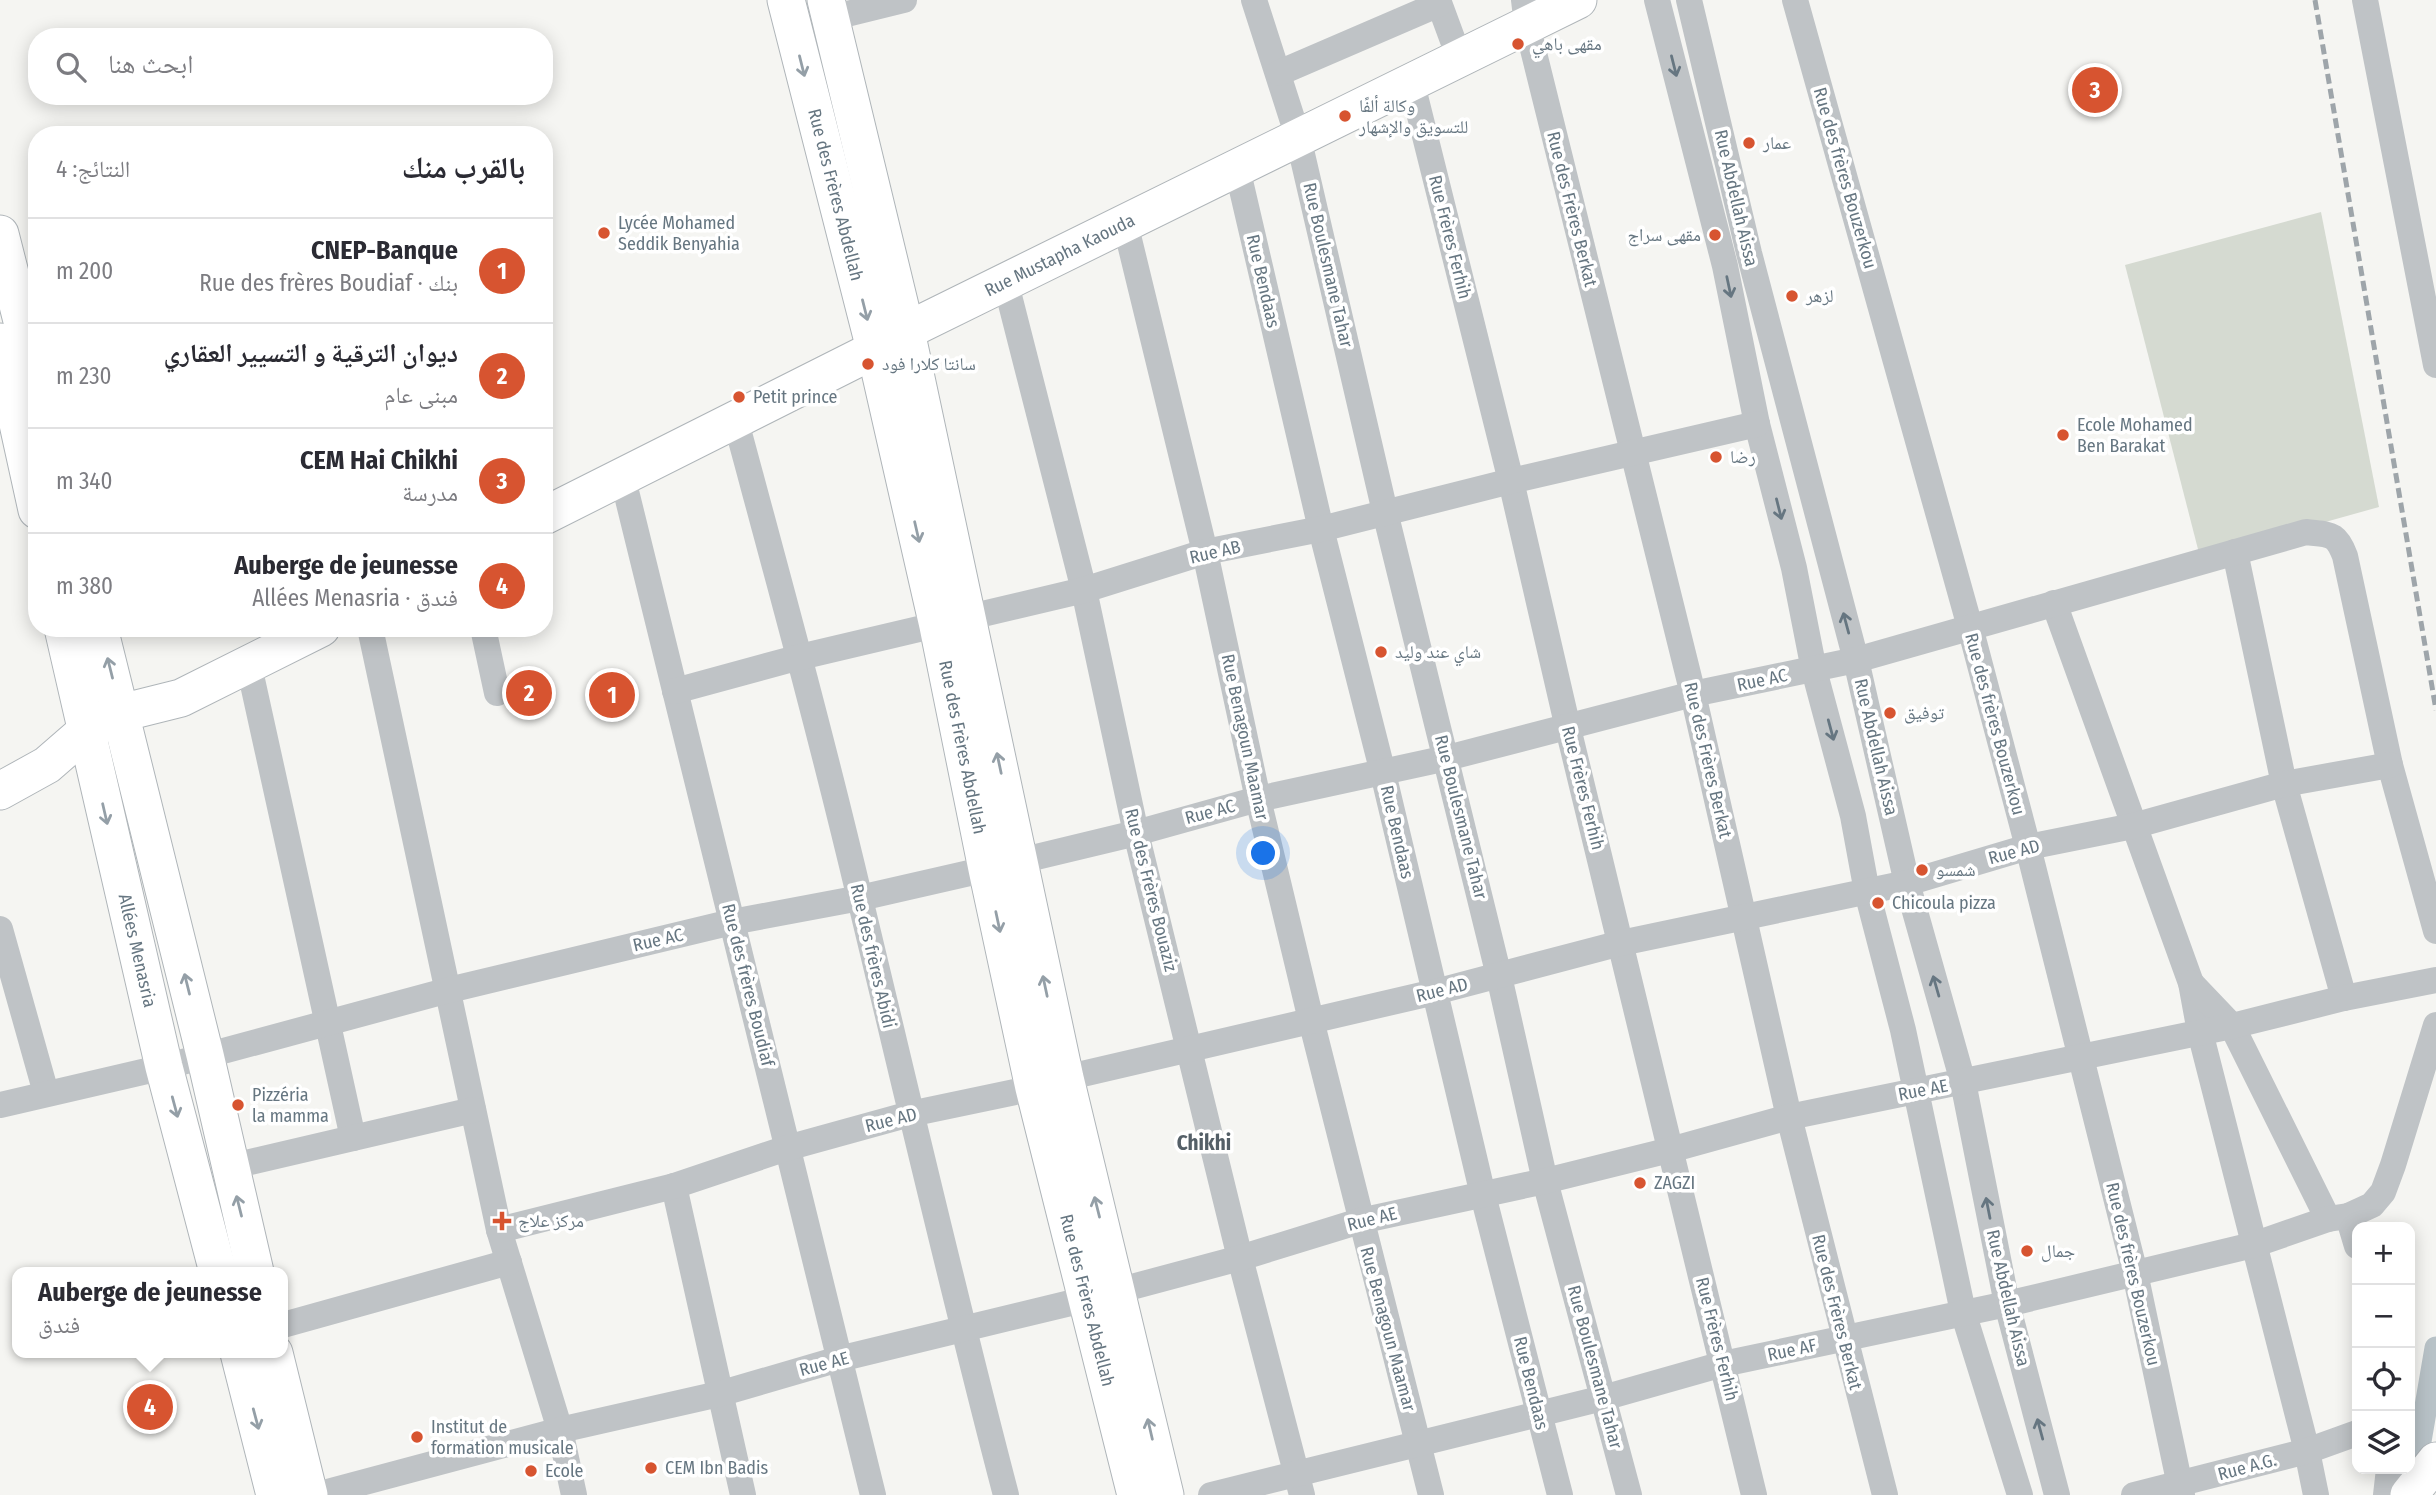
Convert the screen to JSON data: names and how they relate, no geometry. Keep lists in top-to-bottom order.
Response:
{
  "streets": {
    "main road": ["Rue des Frères Abdellah", "Rue Mustapha Kaouda", "Allées Menasria"],
    "street": [
      "Rue des frères Bouzerkou",
      "Rue Abdellah Aissa",
      "Rue des Frères Berkat",
      "Rue Frères Ferhih",
      "Rue Boulesmane Tahar",
      "Rue Bendaas",
      "Rue AB",
      "Rue AC",
      "Rue Benagoun Maamar",
      "Rue AD",
      "Rue des Frères Bouaziz",
      "Rue des frères Abidi",
      "Rue des frères Boudiaf",
      "Rue AE",
      "Rue AF",
      "Rue A.G."
    ]
  },
  "crossings": [
    ["Rue des frères Bouzerkou", "Rue AC"],
    ["Rue des frères Bouzerkou", "Rue AD"],
    ["Rue des frères Bouzerkou", "Rue AE"],
    ["Rue des frères Bouzerkou", "Rue AF"],
    ["Rue des frères Bouzerkou", "Rue A.G."],
    ["Rue des Frères Abdellah", "Rue Mustapha Kaouda"],
    ["Rue des Frères Abdellah", "Rue AB"],
    ["Rue des Frères Abdellah", "Rue AC"],
    ["Rue des Frères Abdellah", "Rue AD"],
    ["Rue des Frères Abdellah", "Rue AE"],
    ["Rue Abdellah Aissa", "Rue AC"],
    ["Rue Abdellah Aissa", "Rue AD"],
    ["Rue Abdellah Aissa", "Rue AE"],
    ["Rue Abdellah Aissa", "Rue AF"],
    ["Rue des Frères Berkat", "Rue Mustapha Kaouda"],
    ["Rue des Frères Berkat", "Rue AB"],
    ["Rue des Frères Berkat", "Rue AC"],
    ["Rue des Frères Berkat", "Rue AD"],
    ["Rue des Frères Berkat", "Rue AE"],
    ["Rue des Frères Berkat", "Rue AF"],
    ["Rue Frères Ferhih", "Rue Mustapha Kaouda"],
    ["Rue Frères Ferhih", "Rue AB"],
    ["Rue Frères Ferhih", "Rue AC"],
    ["Rue Frères Ferhih", "Rue AD"],
    ["Rue Frères Ferhih", "Rue AE"],
    ["Rue Frères Ferhih", "Rue AF"],
    ["Rue Mustapha Kaouda", "Rue Boulesmane Tahar"],
    ["Rue Mustapha Kaouda", "Rue Bendaas"],
    ["Rue Mustapha Kaouda", "Rue Benagoun Maamar"],
    ["Rue Mustapha Kaouda", "Rue des Frères Bouaziz"],
    ["Rue Mustapha Kaouda", "Rue des frères Abidi"],
    ["Rue Mustapha Kaouda", "Rue des frères Boudiaf"],
    ["Rue Boulesmane Tahar", "Rue AB"],
    ["Rue Boulesmane Tahar", "Rue AC"],
    ["Rue Boulesmane Tahar", "Rue AD"],
    ["Rue Boulesmane Tahar", "Rue AE"],
    ["Rue Boulesmane Tahar", "Rue AF"],
    ["Rue Bendaas", "Rue AB"],
    ["Rue Bendaas", "Rue AC"],
    ["Rue Bendaas", "Rue AD"],
    ["Rue Bendaas", "Rue AE"],
    ["Rue Bendaas", "Rue AF"],
    ["Rue AB", "Rue Benagoun Maamar"],
    ["Rue AB", "Rue des Frères Bouaziz"],
    ["Rue AB", "Rue des frères Abidi"],
    ["Rue AB", "Rue des frères Boudiaf"],
    ["Rue AC", "Rue Benagoun Maamar"],
    ["Rue AC", "Rue AD"],
    ["Rue AC", "Rue des Frères Bouaziz"],
    ["Rue AC", "Allées Menasria"],
    ["Rue AC", "Rue des frères Abidi"],
    ["Rue AC", "Rue des frères Boudiaf"],
    ["Rue Benagoun Maamar", "Rue AD"],
    ["Rue Benagoun Maamar", "Rue AE"],
    ["Rue Benagoun Maamar", "Rue AF"],
    ["Rue AD", "Rue des Frères Bouaziz"],
    ["Rue AD", "Rue des frères Abidi"],
    ["Rue AD", "Rue des frères Boudiaf"],
    ["Rue des Frères Bouaziz", "Rue AE"],
    ["Rue des Frères Bouaziz", "Rue AF"],
    ["Rue des frères Abidi", "Rue AE"],
    ["Rue des frères Boudiaf", "Rue AE"]
  ],
  "districts": ["Chikhi"],
  "places": {
    "other": [
      "مقهى باهي",
      "وكالة ألفًا للتسويق والإشهار",
      "عمار",
      "Lycée Mohamed Seddik Benyahia",
      "مقهى سراج",
      "لزهر",
      "سانتا كلارا فود",
      "Petit prince",
      "Ecole Mohamed Ben Barakat",
      "رضا",
      "شاي عند وليد",
      "توفيق",
      "شمسو",
      "Chicoula pizza",
      "Pizzéria la mamma",
      "ZAGZI",
      "جمال",
      "Institut de formation musicale",
      "CEM Ibn Badis",
      "Ecole"
    ],
    "health": ["مركز علاج"]
  },
  "page": {
    "search": "ابحث هنا",
    "pins": [
      "3",
      "2",
      "1",
      "4"
    ],
    "heading": ["بالقرب منك", "النتائج: 4"],
    "list": [
      {
        "mark": "1",
        "name": "CNEP-Banque",
        "note": "بنك · Rue des frères Boudiaf",
        "value": "200 m"
      },
      {
        "mark": "2",
        "name": "ديوان الترقية و التسيير العقاري",
        "note": "مبنى عام",
        "value": "230 m"
      },
      {
        "mark": "3",
        "name": "CEM Hai Chikhi",
        "note": "مدرسة",
        "value": "340 m"
      },
      {
        "mark": "4",
        "name": "Auberge de jeunesse",
        "note": "فندق · Allées Menasria",
        "value": "380 m"
      }
    ],
    "map_buttons": ["+", "−"],
    "popup": ["Auberge de jeunesse", "فندق"]
  }
}
